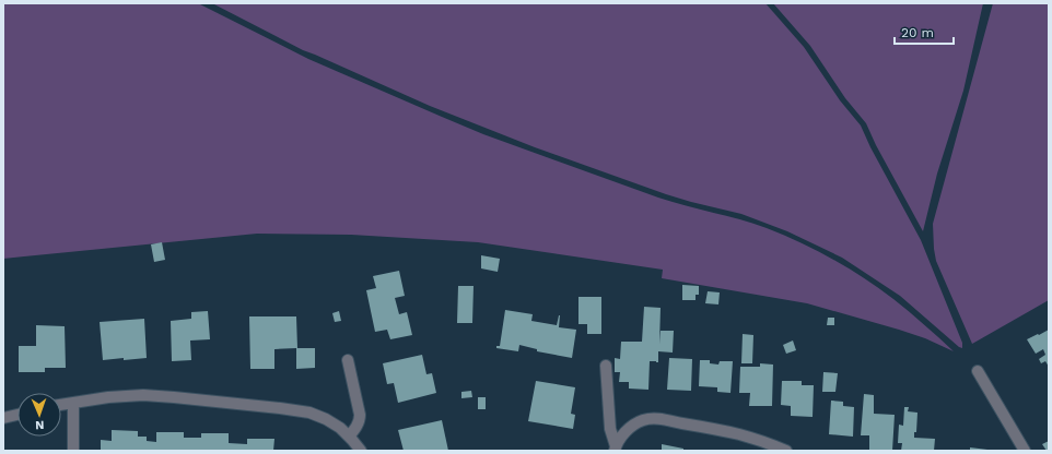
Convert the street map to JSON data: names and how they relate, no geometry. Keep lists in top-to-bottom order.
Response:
{
  "scale_bar": "20 m",
  "north": "bottom"
}
